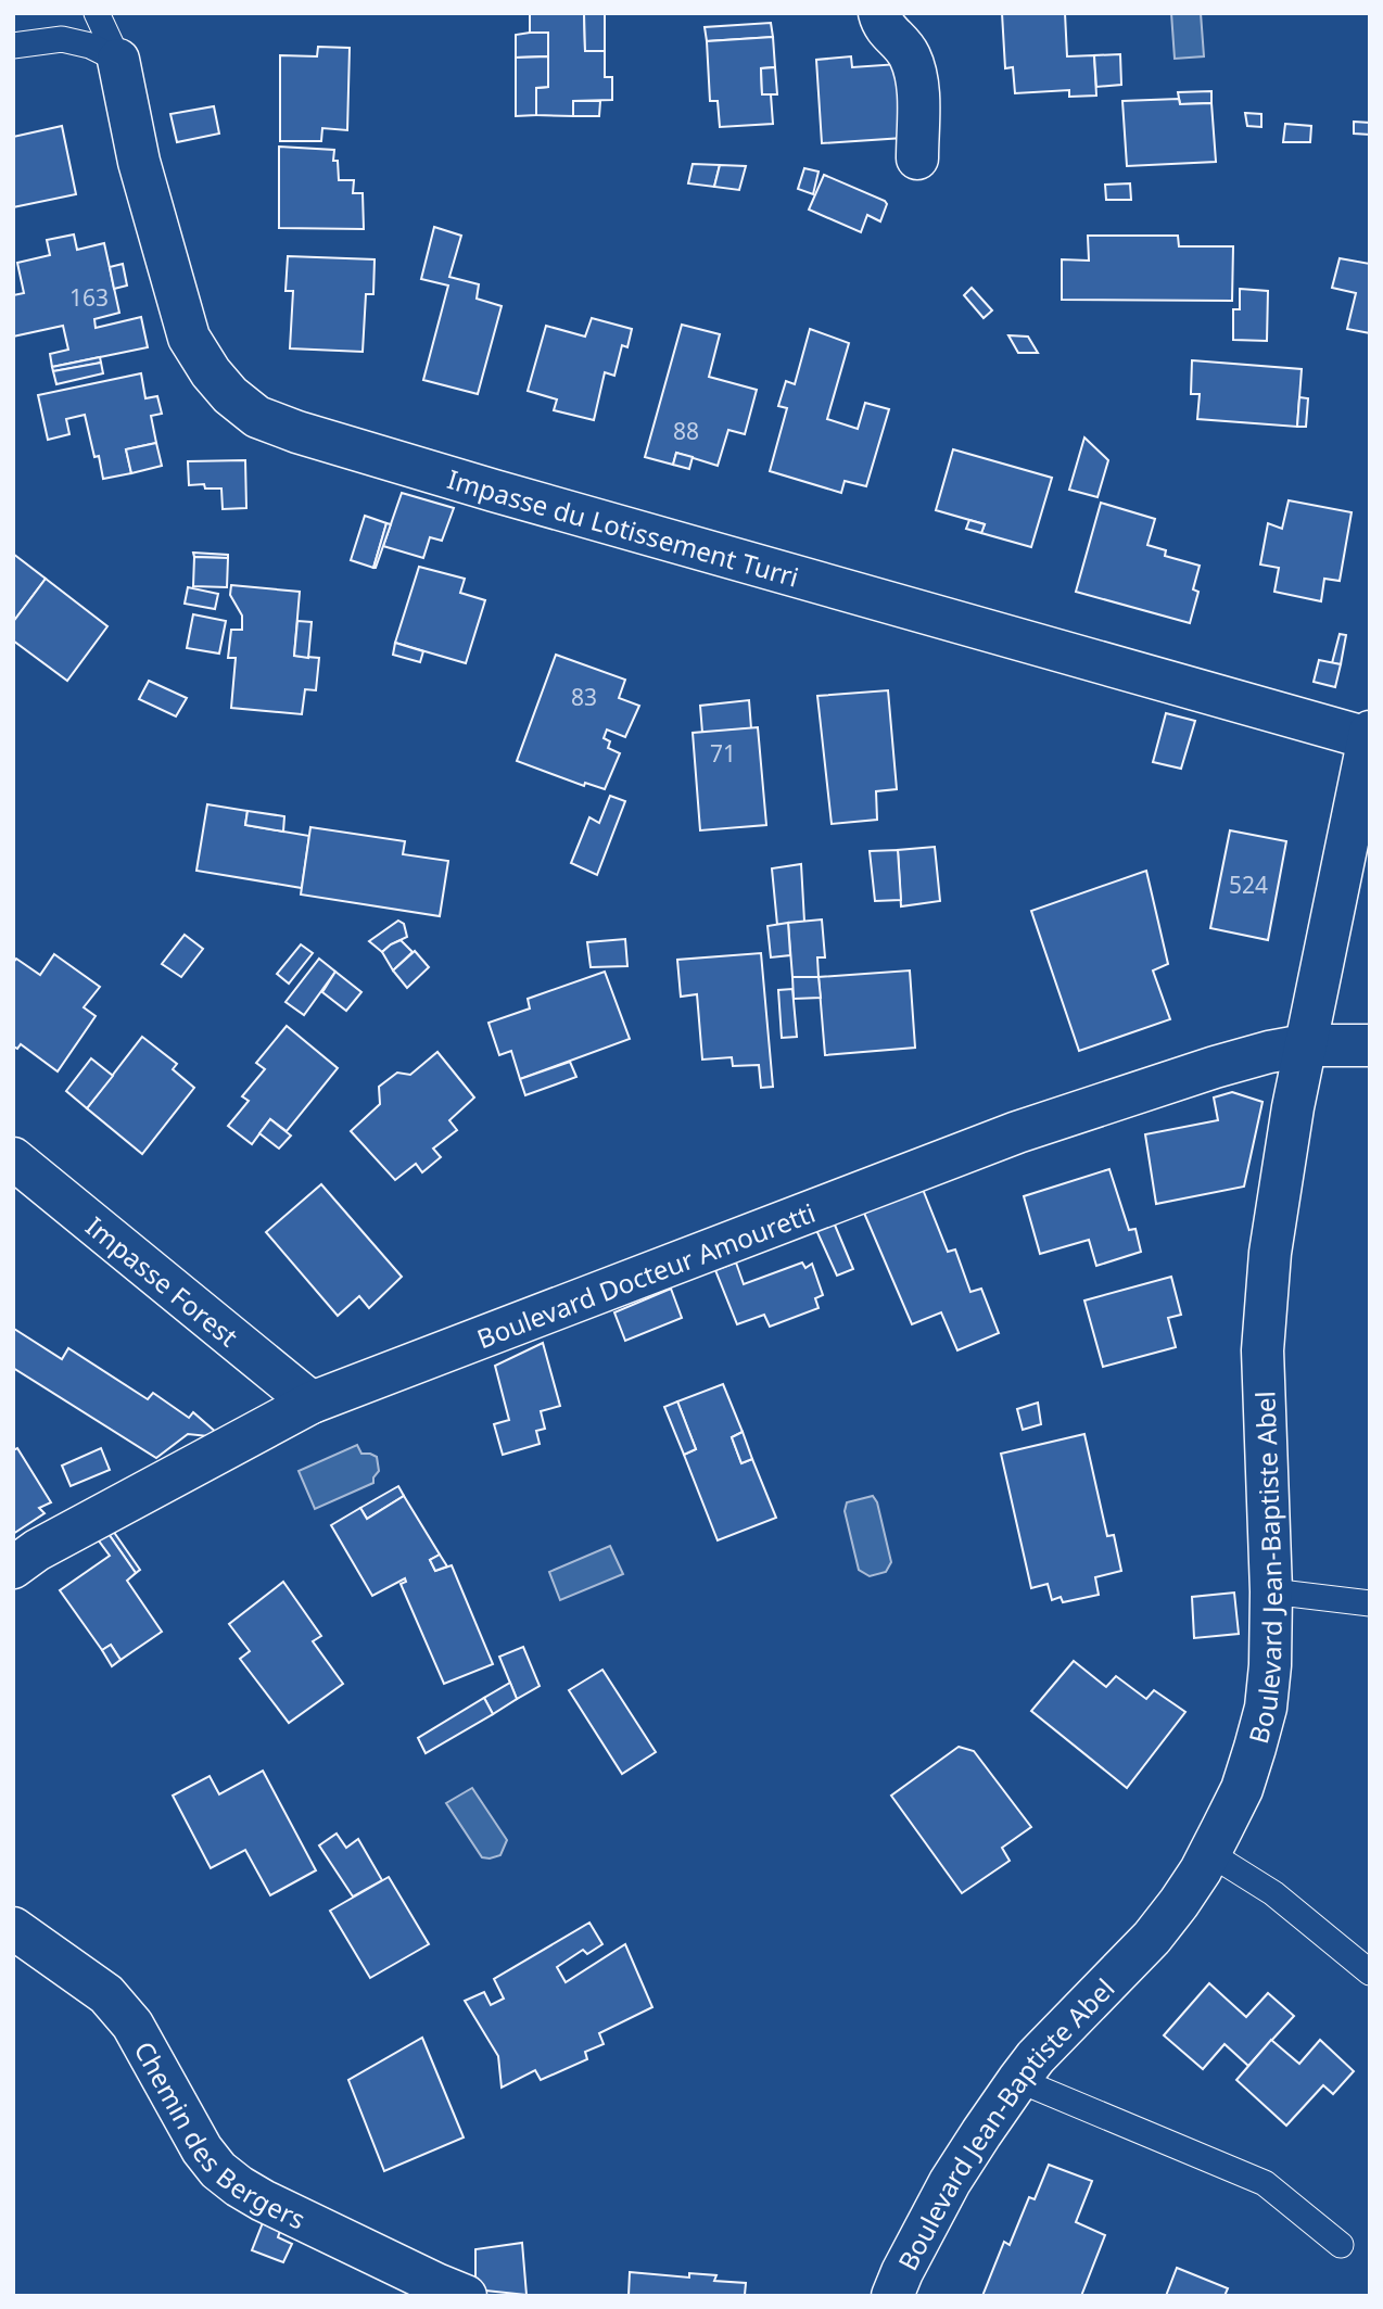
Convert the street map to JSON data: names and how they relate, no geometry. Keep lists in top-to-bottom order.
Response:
{
  "streets": {
    "street": [
      "Impasse du Lotissement Turri",
      "Boulevard Docteur Amouretti",
      "Impasse Forest",
      "Boulevard Jean-Baptiste Abel",
      "Chemin des Bergers"
    ]
  },
  "crossings": [
    ["Impasse du Lotissement Turri", "Boulevard Jean-Baptiste Abel"],
    ["Boulevard Docteur Amouretti", "Impasse Forest"],
    ["Boulevard Docteur Amouretti", "Boulevard Jean-Baptiste Abel"]
  ],
  "house_numbers": [
    "163",
    "88",
    "83",
    "71",
    "524"
  ]
}
